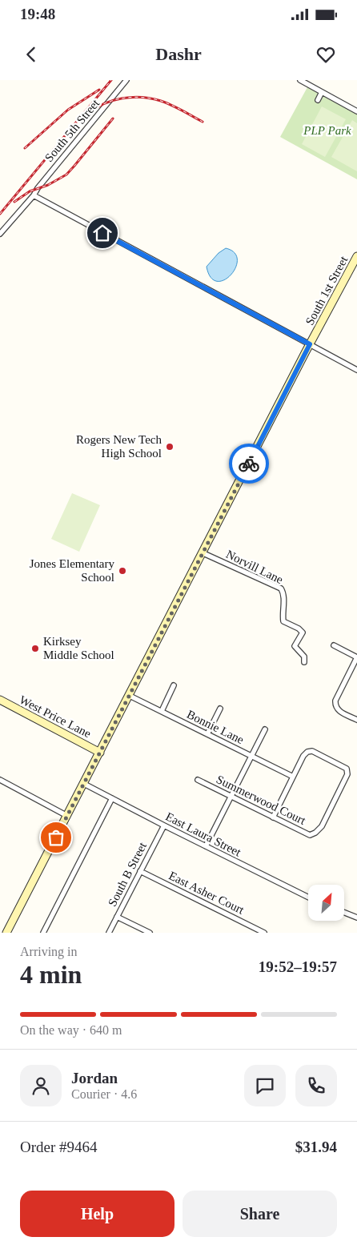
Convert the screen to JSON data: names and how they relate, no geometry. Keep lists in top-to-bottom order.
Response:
{
  "streets": {
    "main road": ["South 1st Street", "West Price Lane"],
    "street": [
      "South 5th Street",
      "Norvill Lane",
      "Bonnie Lane",
      "Summerwood Court",
      "East Laura Street",
      "South B Street",
      "East Asher Court"
    ]
  },
  "crossings": [
    ["South 1st Street", "Norvill Lane"],
    ["South 1st Street", "West Price Lane"],
    ["South 1st Street", "Bonnie Lane"],
    ["South 1st Street", "East Laura Street"],
    ["Bonnie Lane", "Summerwood Court"],
    ["East Laura Street", "South B Street"],
    ["South B Street", "East Asher Court"]
  ],
  "parks": ["PLP Park"],
  "places": ["Rogers New Tech High School", "Jones Elementary School", "Kirksey Middle School"],
  "north": "top right",
  "page": {
    "status": "19:48",
    "header": "Dashr",
    "heading": ["4 min", "Arriving in", "19:52–19:57"],
    "panel": [
      "Jordan",
      "Courier · 4.6",
      "Order #9464",
      "$31.94"
    ],
    "bar": "On the way · 640 m",
    "buttons": ["Help", "Share"]
  }
}
